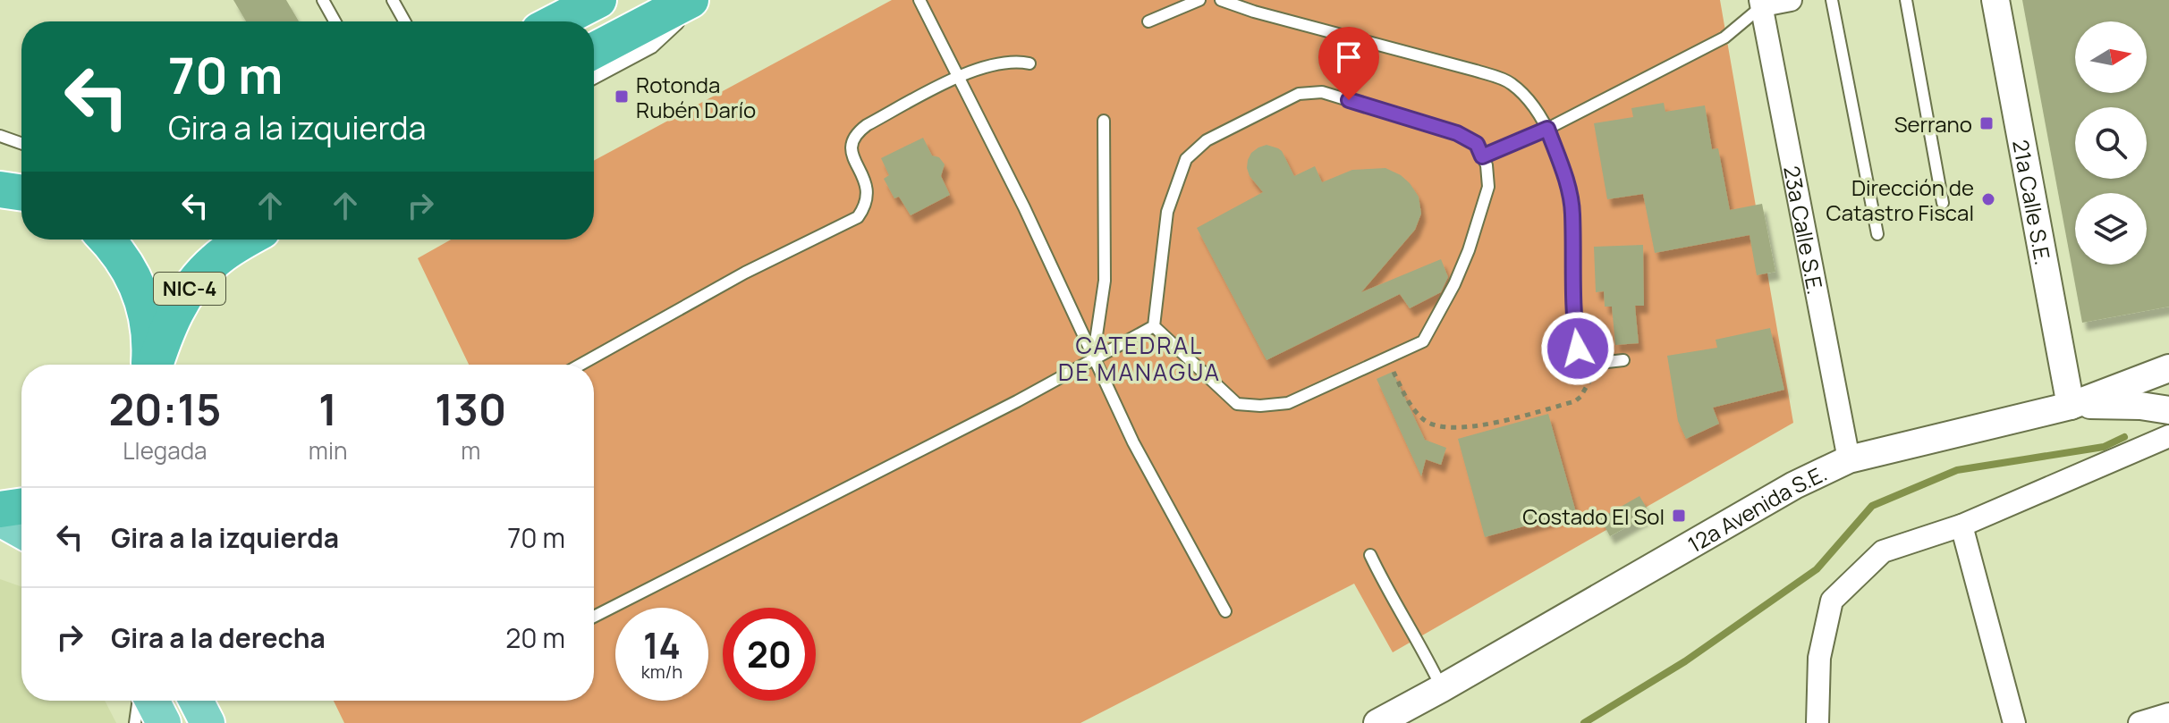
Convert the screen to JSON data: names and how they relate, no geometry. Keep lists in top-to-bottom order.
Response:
{
  "streets": {
    "highway": ["NIC-4"],
    "street": ["21a Calle S.E.", "23a Calle S.E.", "12a Avenida S.E."]
  },
  "crossings": [
    ["21a Calle S.E.", "12a Avenida S.E."],
    ["23a Calle S.E.", "12a Avenida S.E."]
  ],
  "districts": ["CATEDRAL DE MANAGUA"],
  "places": {
    "transit": ["Rotonda Rubén Darío", "Serrano", "Costado El Sol"],
    "other": ["Dirección de Catastro Fiscal"]
  },
  "north": "right",
  "page": {
    "turn": ["70 m", "Gira a la izquierda"],
    "eta": [
      "20:15",
      "Llegada",
      "1",
      "min",
      "130",
      "m"
    ],
    "list": [
      {
        "name": "Gira a la izquierda",
        "value": "70 m"
      },
      {
        "name": "Gira a la derecha",
        "value": "20 m"
      }
    ],
    "speed": "14 km/h",
    "limit": "20"
  }
}
